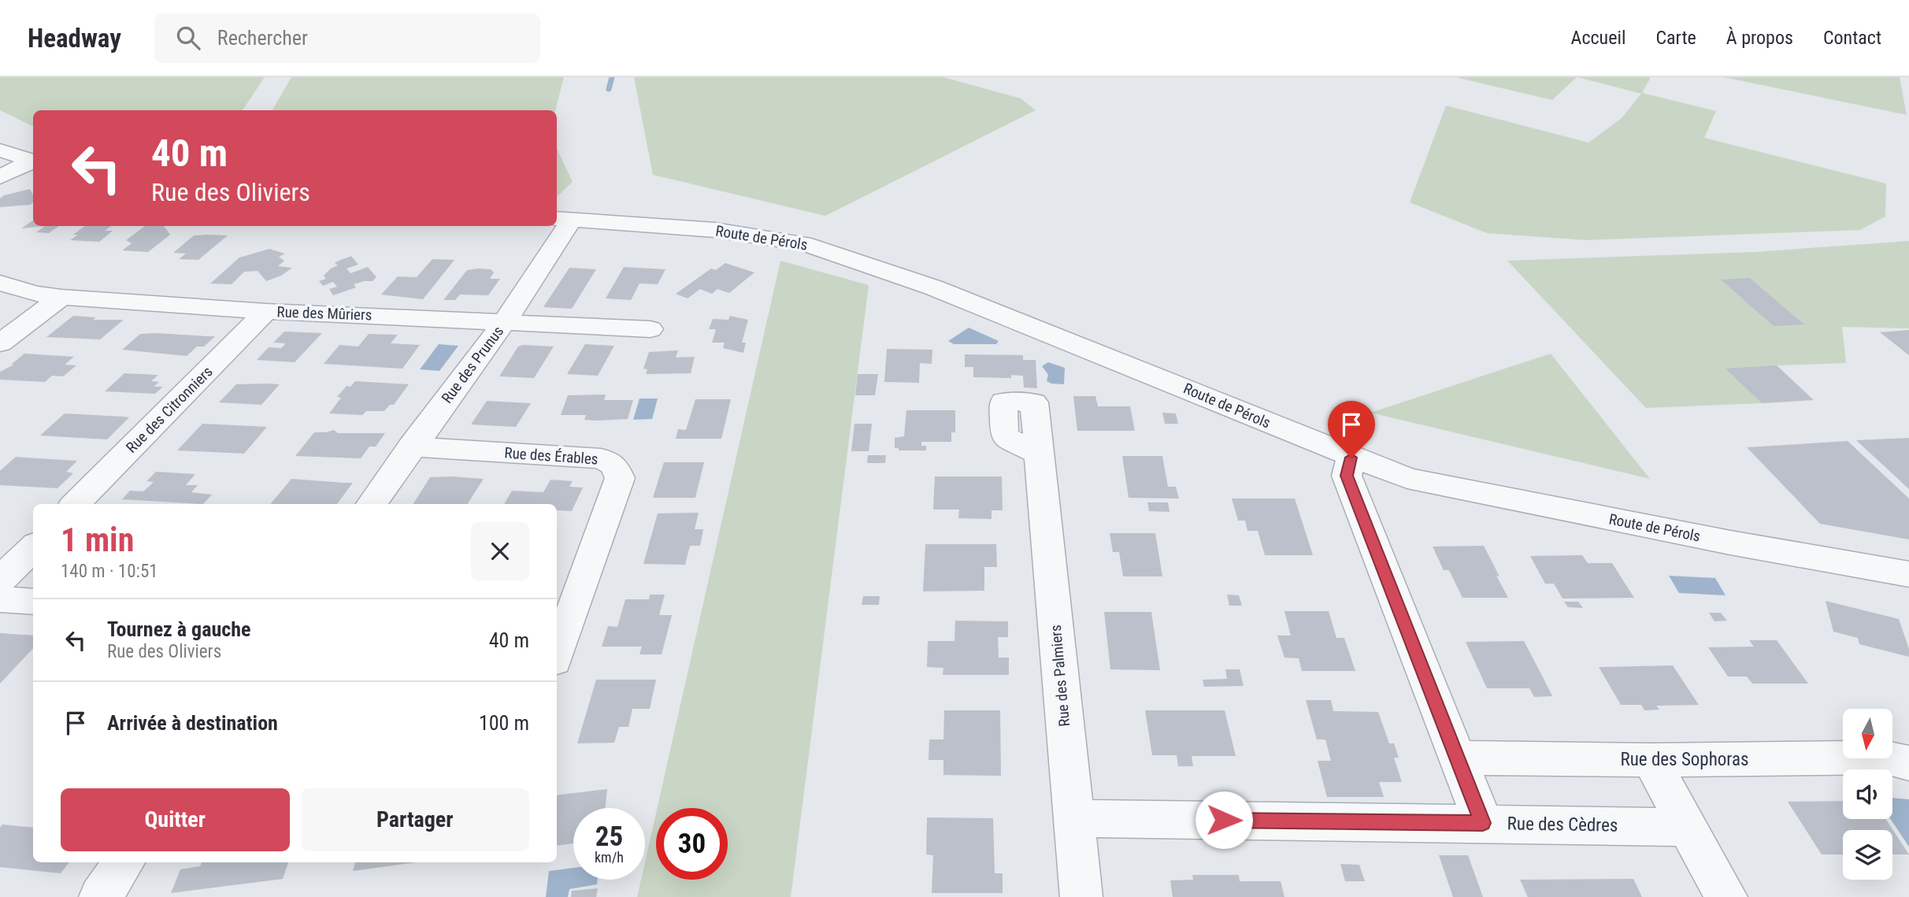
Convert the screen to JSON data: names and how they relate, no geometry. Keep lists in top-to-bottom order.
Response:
{
  "streets": {
    "street": [
      "Route de Pérols",
      "Rue des Mûriers",
      "Rue des Prunus",
      "Rue des Citronniers",
      "Rue des Érables",
      "Rue des Palmiers",
      "Rue des Sophoras",
      "Rue des Cèdres"
    ]
  },
  "crossings": [
    ["Route de Pérols", "Rue des Prunus"],
    ["Rue des Mûriers", "Rue des Prunus"],
    ["Rue des Mûriers", "Rue des Citronniers"],
    ["Rue des Prunus", "Rue des Érables"],
    ["Rue des Palmiers", "Rue des Cèdres"]
  ],
  "north": "bottom",
  "page": {
    "header": "Headway",
    "search": "Rechercher",
    "nav": [
      "Accueil",
      "Carte",
      "À propos",
      "Contact"
    ],
    "turn": ["40 m", "Rue des Oliviers"],
    "heading": ["1 min", "140 m · 10:51"],
    "list": [
      {
        "name": "Tournez à gauche",
        "note": "Rue des Oliviers",
        "value": "40 m"
      },
      {
        "name": "Arrivée à destination",
        "value": "100 m"
      }
    ],
    "buttons": ["Quitter", "Partager"],
    "speed": "25 km/h",
    "limit": "30"
  }
}
